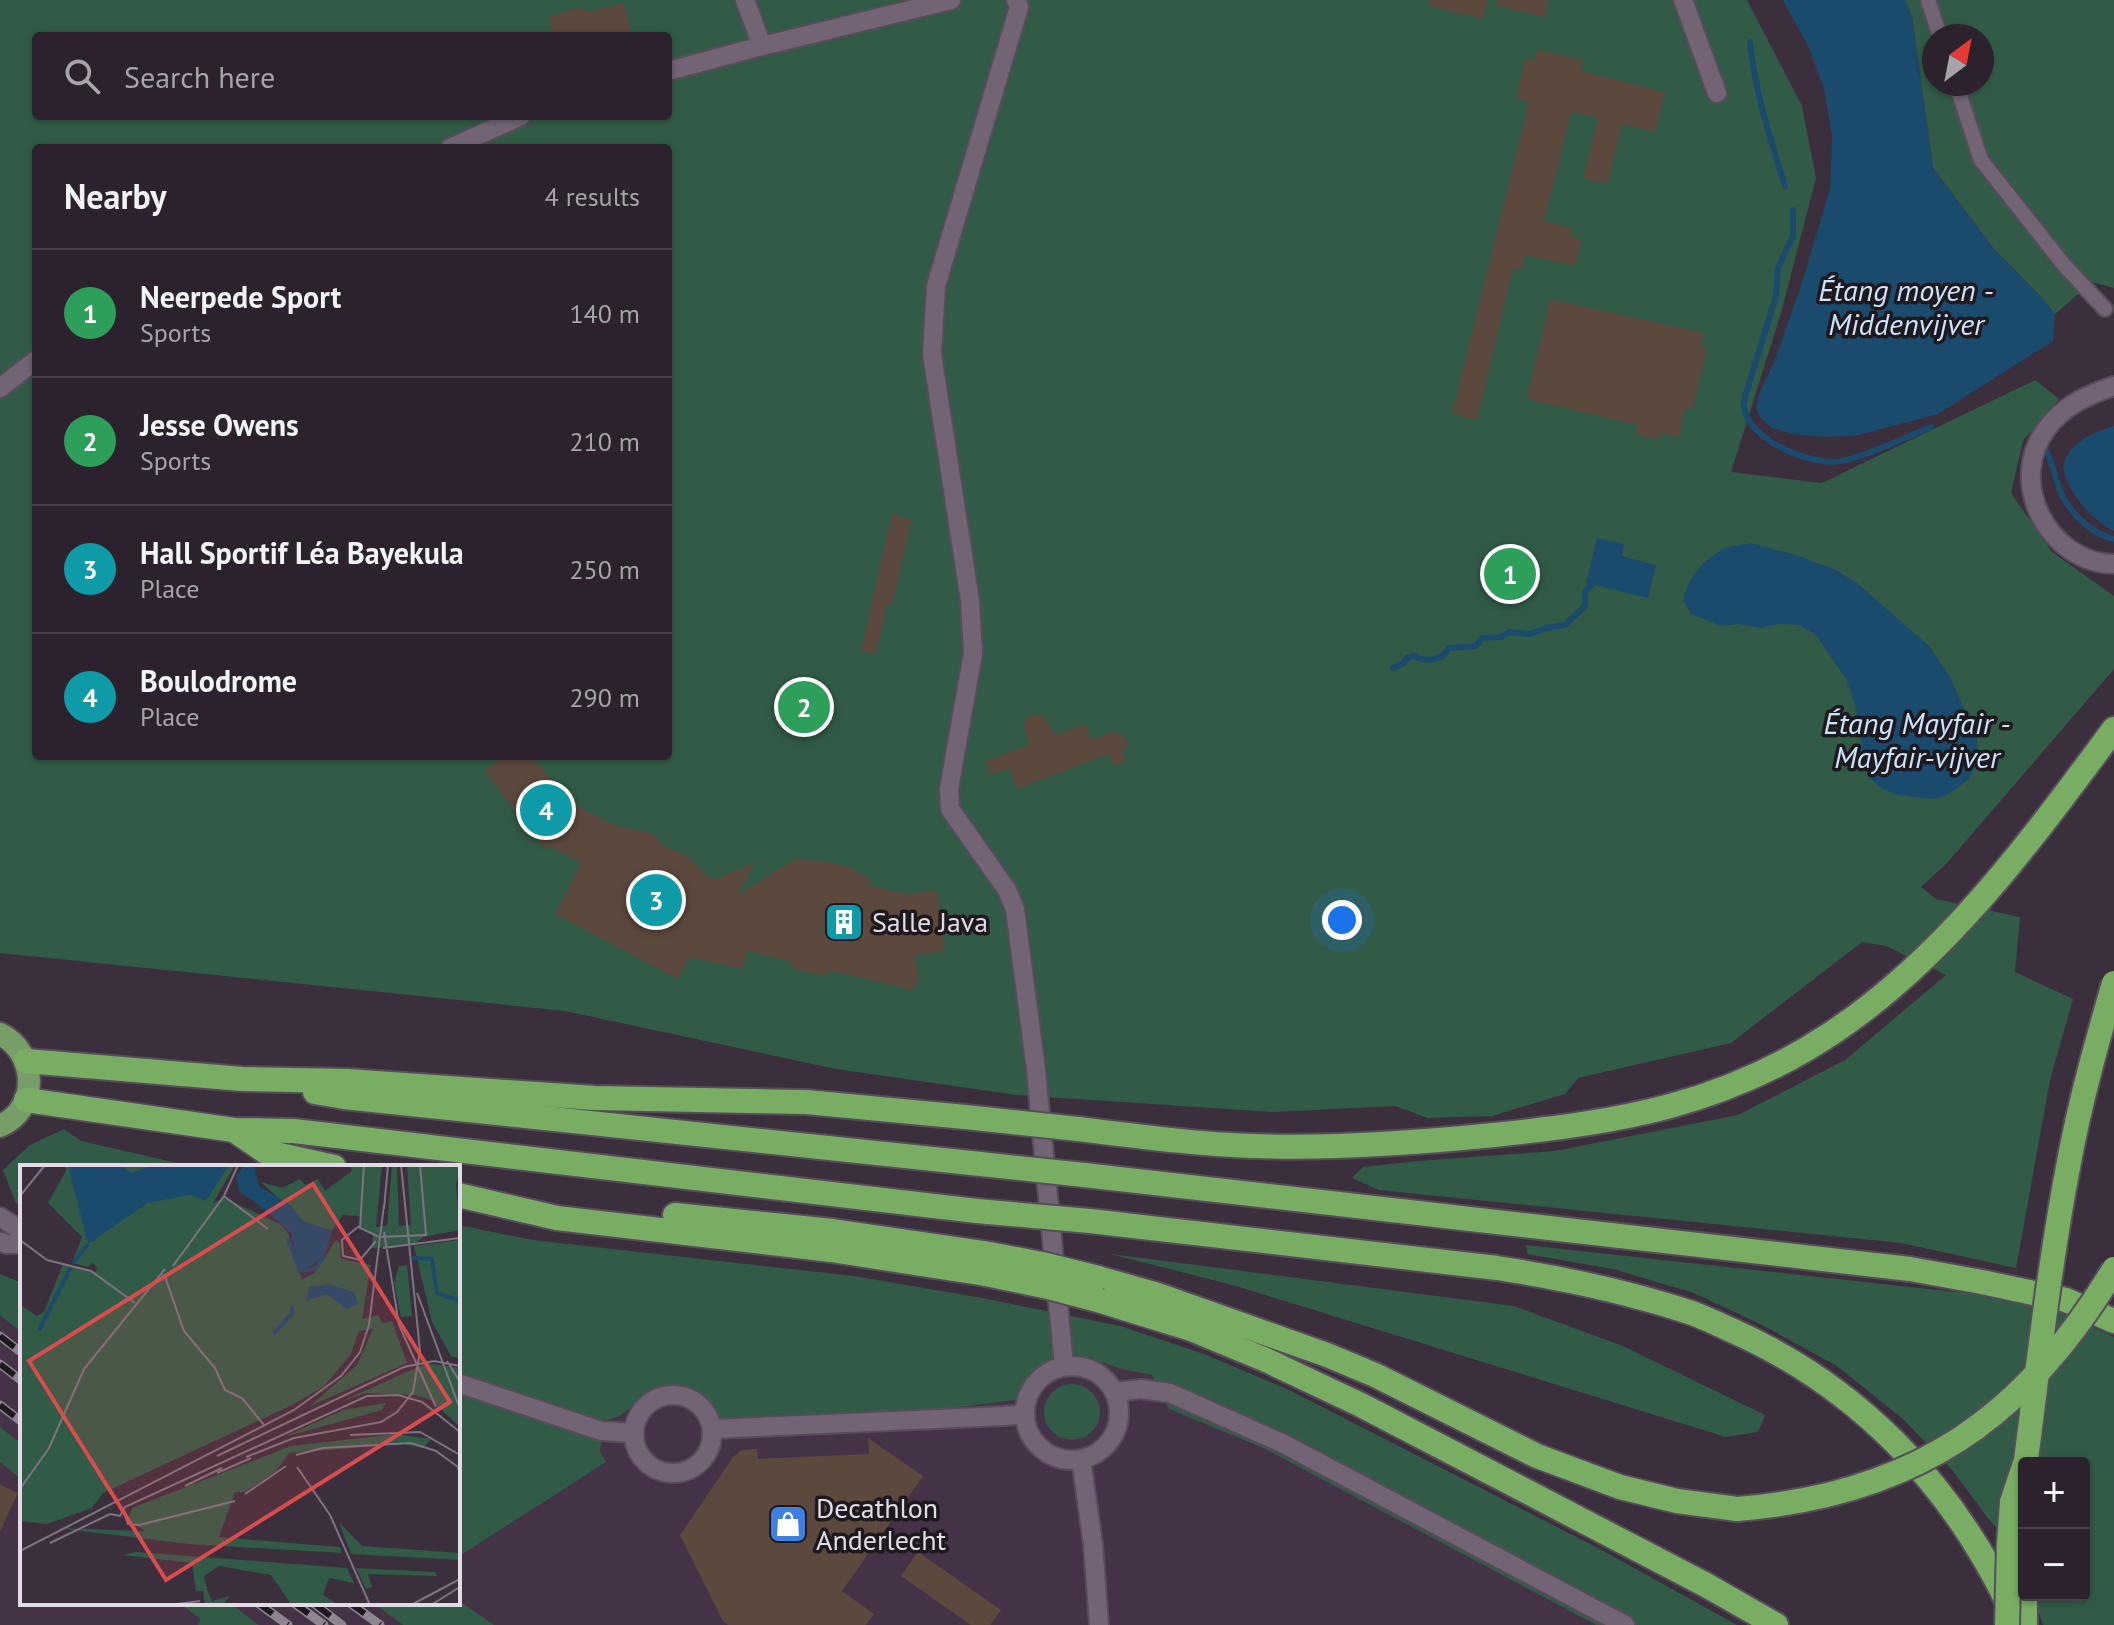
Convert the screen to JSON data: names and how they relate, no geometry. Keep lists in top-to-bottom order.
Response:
{
  "water": ["Étang moyen - Middenvijver", "Étang Mayfair - Mayfair-vijver"],
  "places": {
    "building": ["Salle Java"],
    "shop": ["Decathlon Anderlecht"]
  },
  "north": "top right",
  "page": {
    "search": "Search here",
    "heading": ["Nearby", "4 results"],
    "list": [
      {
        "mark": "1",
        "name": "Neerpede Sport",
        "note": "Sports",
        "value": "140 m"
      },
      {
        "mark": "2",
        "name": "Jesse Owens",
        "note": "Sports",
        "value": "210 m"
      },
      {
        "mark": "3",
        "name": "Hall Sportif Léa Bayekula",
        "note": "Place",
        "value": "250 m"
      },
      {
        "mark": "4",
        "name": "Boulodrome",
        "note": "Place",
        "value": "290 m"
      }
    ],
    "pins": [
      "1",
      "2",
      "4",
      "3"
    ],
    "map_buttons": ["+", "−"]
  }
}
